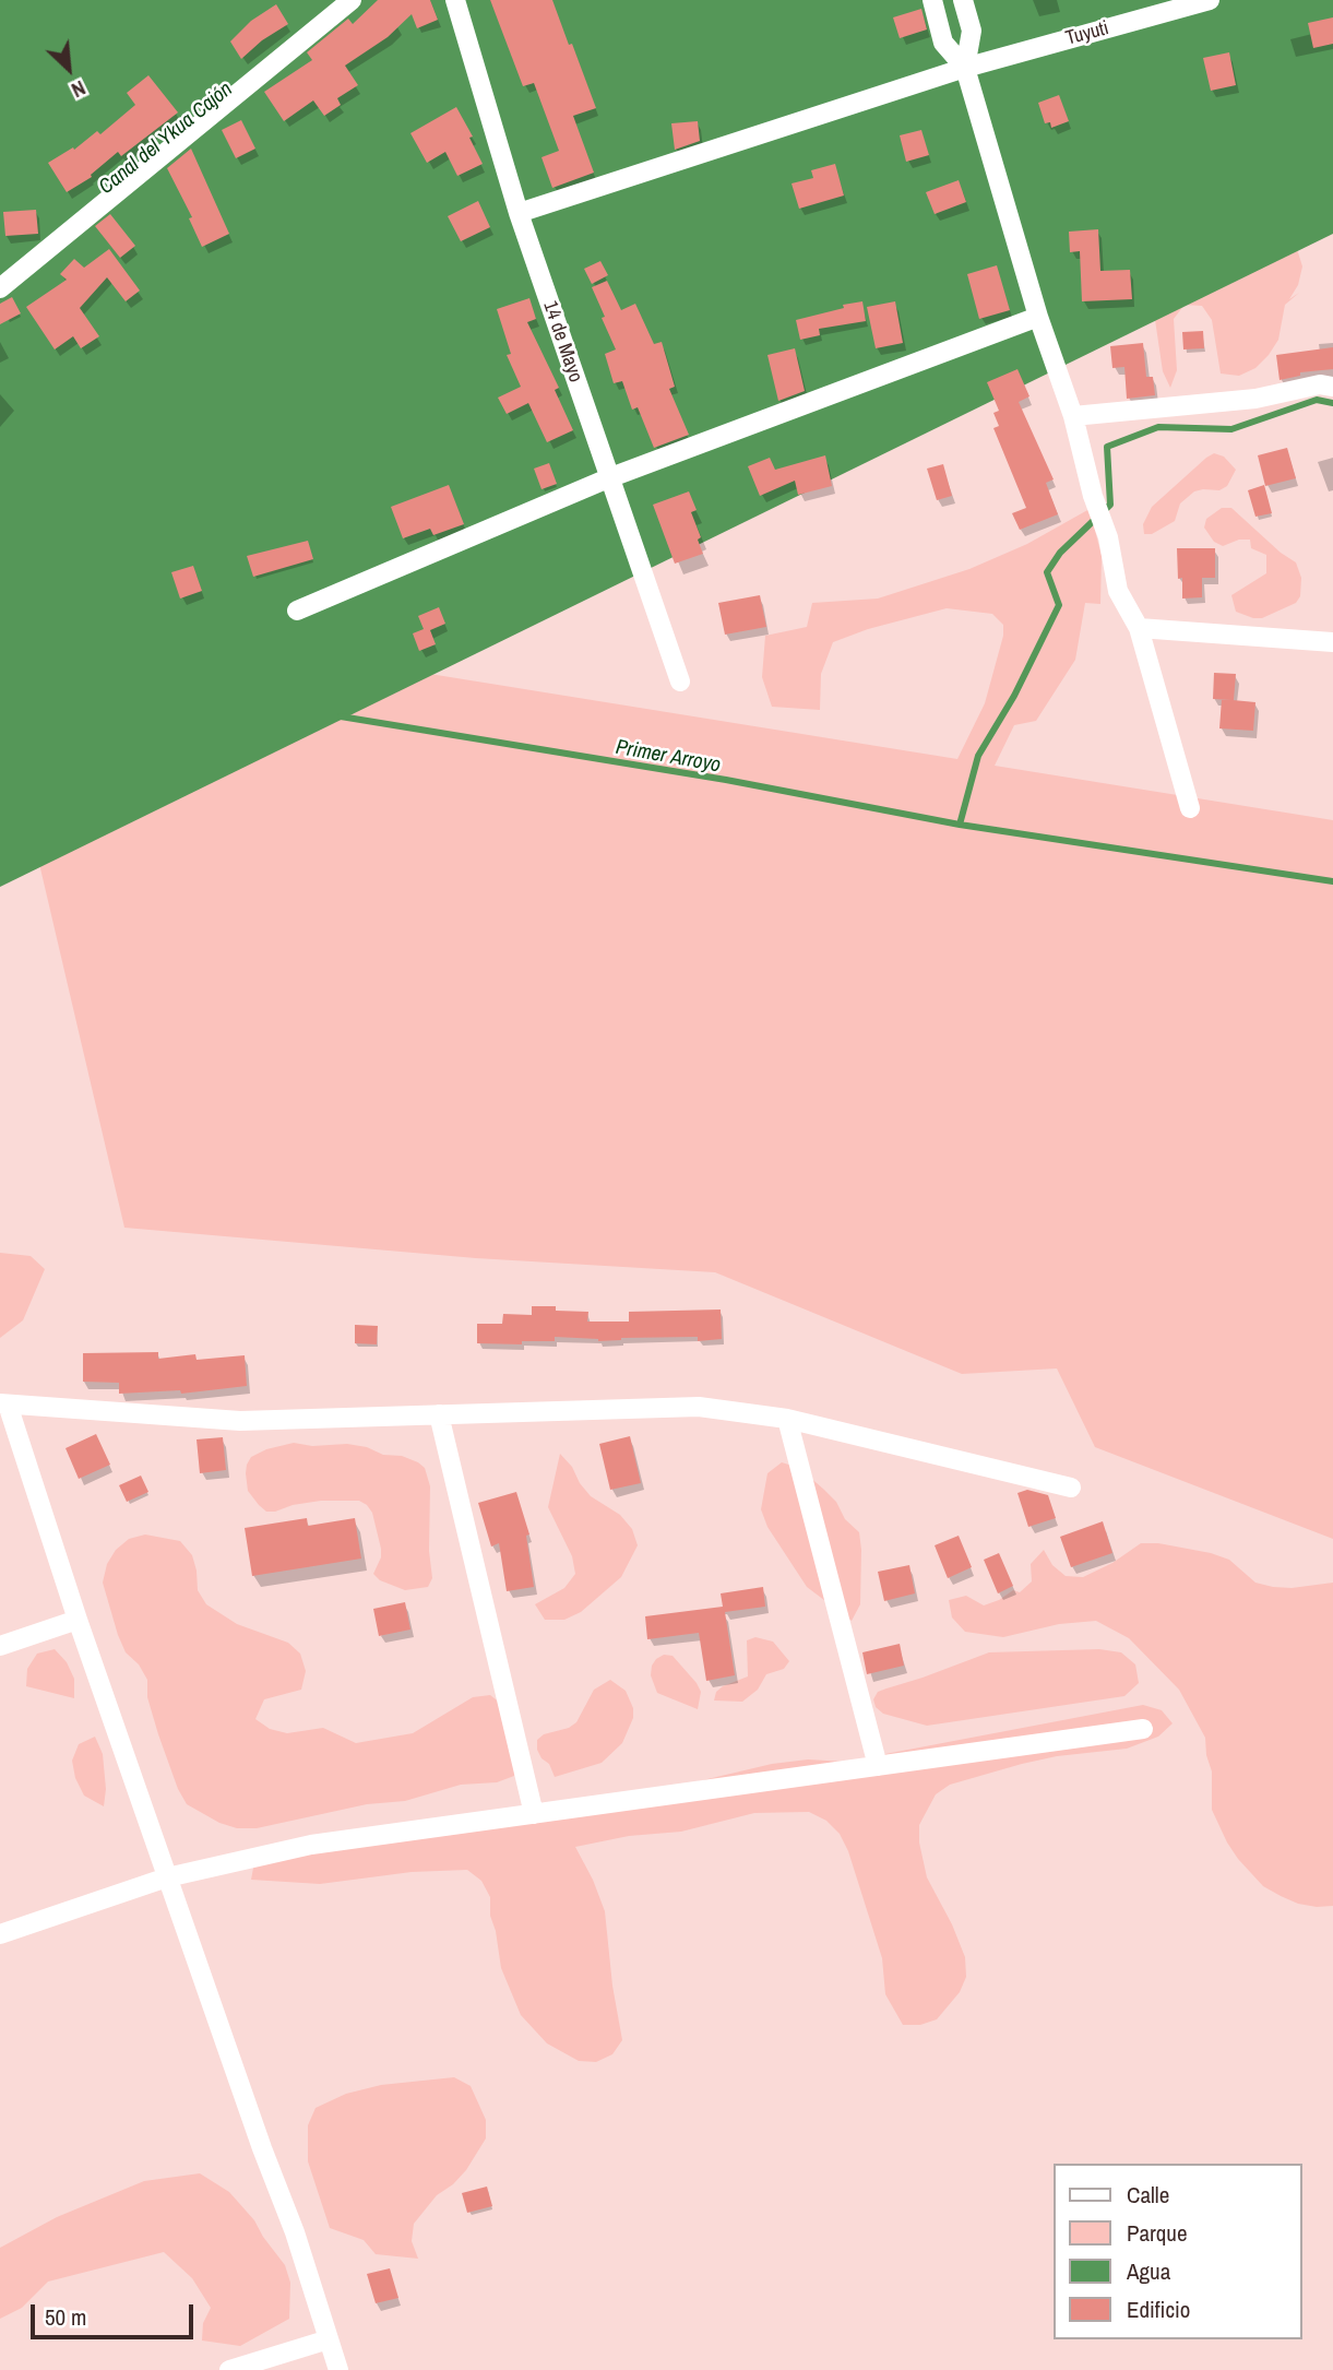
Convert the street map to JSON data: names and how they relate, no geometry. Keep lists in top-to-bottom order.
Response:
{
  "streets": {
    "street": ["Tuyuti", "14 de Mayo"]
  },
  "crossings": [
    ["Tuyuti", "14 de Mayo"]
  ],
  "water": ["Canal del Ykua Cajón", "Primer Arroyo"],
  "legend": [
    "Calle",
    "Parque",
    "Agua",
    "Edificio"
  ],
  "scale_bar": "50 m",
  "north": "bottom right"
}
